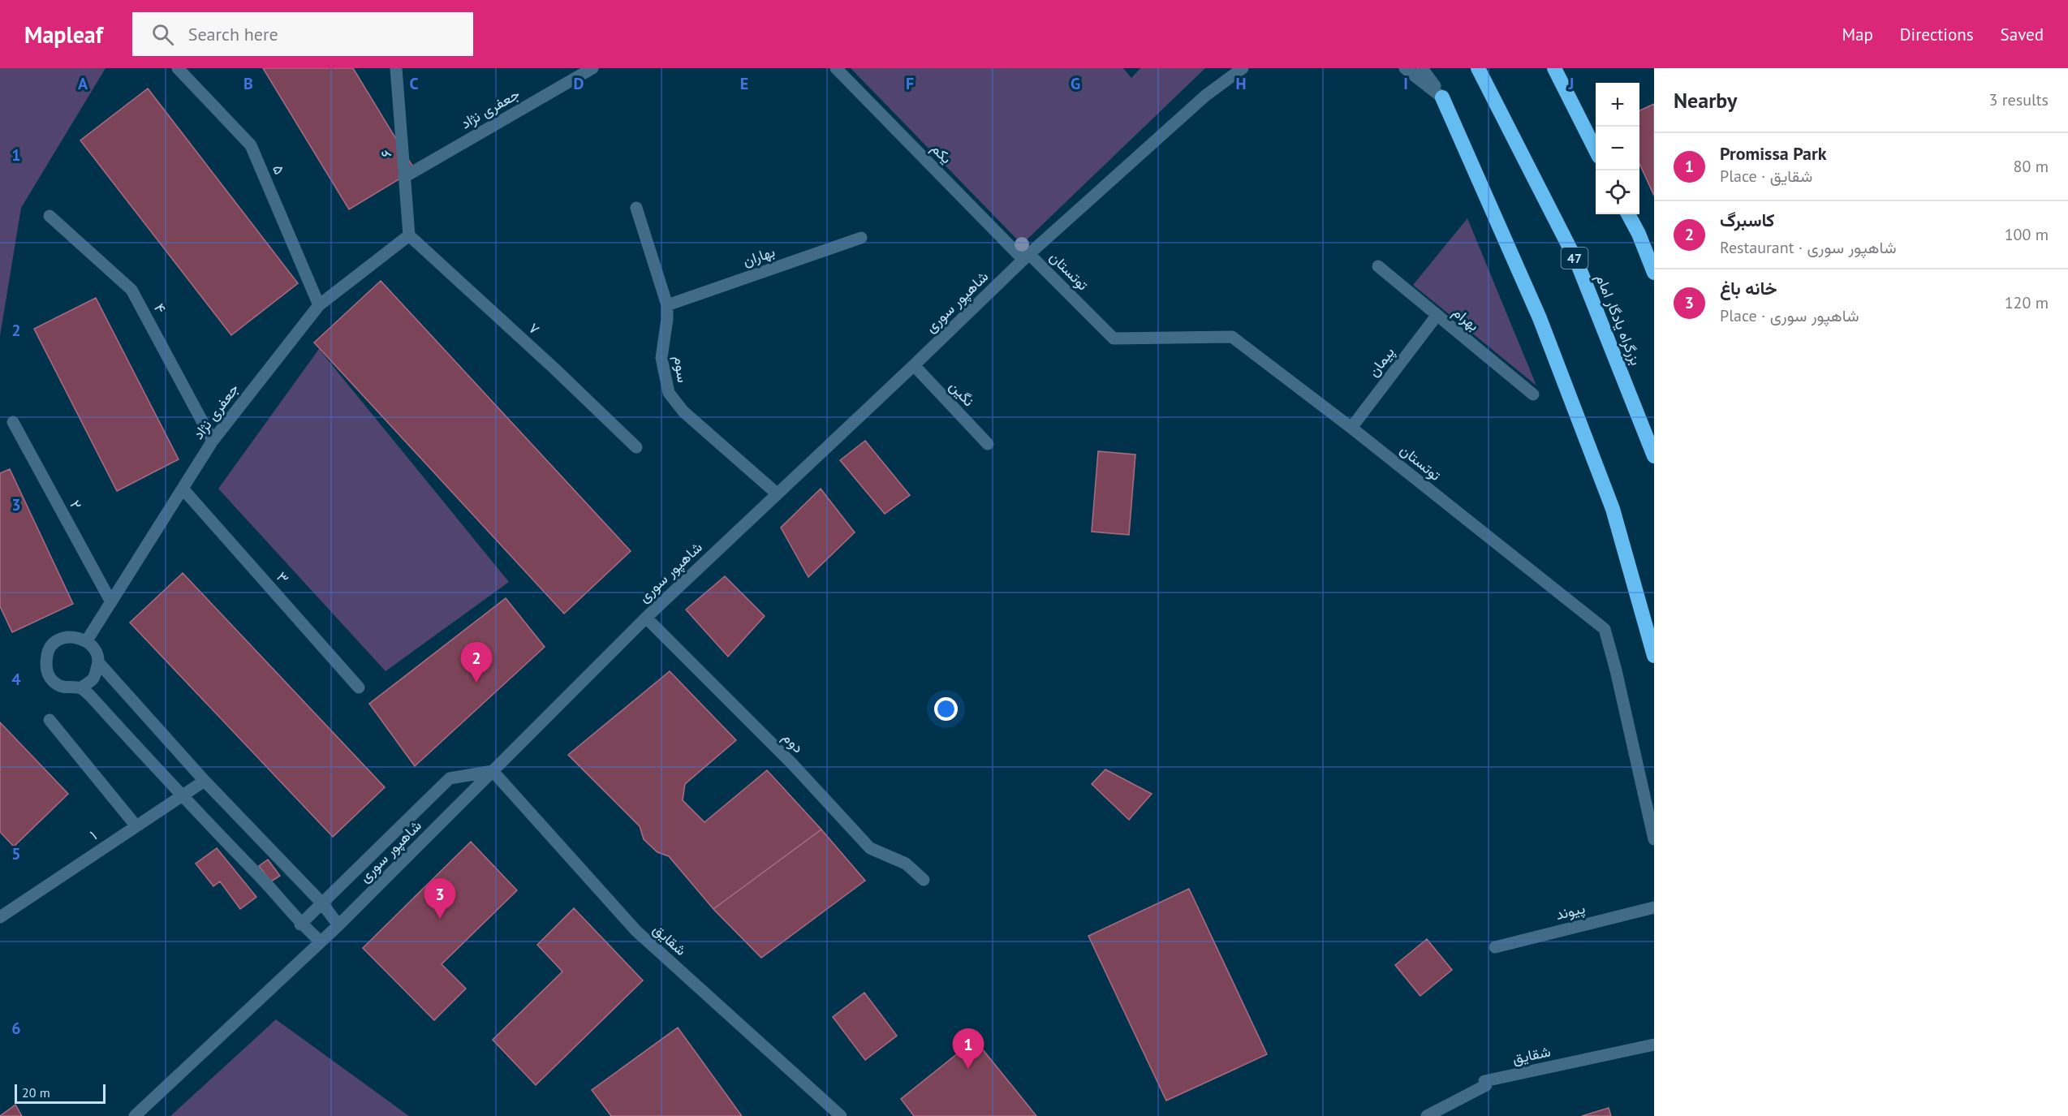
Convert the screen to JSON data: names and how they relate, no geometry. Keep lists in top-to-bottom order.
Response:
{
  "streets": {
    "highway": ["47", "بزرگراه یادگار امام"],
    "street": [
      "جعفری نژاد",
      "۶",
      "یکم",
      "۵",
      "بهاران",
      "توتستان",
      "شاهپور سوری",
      "۴",
      "بهرام",
      "۷",
      "پیمان",
      "سوم",
      "نگین",
      "۲",
      "۳",
      "دوم",
      "۱",
      "پیوند",
      "شقایق"
    ]
  },
  "crossings": [
    ["جعفری نژاد", "۶"],
    ["جعفری نژاد", "۵"],
    ["جعفری نژاد", "۴"],
    ["جعفری نژاد", "۷"],
    ["جعفری نژاد", "۲"],
    ["جعفری نژاد", "۳"],
    ["۶", "۷"],
    ["یکم", "توتستان"],
    ["یکم", "شاهپور سوری"],
    ["بهاران", "سوم"],
    ["توتستان", "شاهپور سوری"],
    ["توتستان", "پیمان"],
    ["شاهپور سوری", "سوم"],
    ["شاهپور سوری", "نگین"],
    ["شاهپور سوری", "دوم"],
    ["شاهپور سوری", "شقایق"],
    ["بهرام", "پیمان"]
  ],
  "scale_bar": "20 m",
  "page": {
    "header": "Mapleaf",
    "search": "Search here",
    "nav": ["Map", "Directions", "Saved"],
    "heading": ["Nearby", "3 results"],
    "map_buttons": ["+", "−"],
    "list": [
      {
        "mark": "1",
        "name": "Promissa Park",
        "note": "Place · شقایق",
        "value": "80 m"
      },
      {
        "mark": "2",
        "name": "کاسبرگ",
        "note": "Restaurant · شاهپور سوری",
        "value": "100 m"
      },
      {
        "mark": "3",
        "name": "خانه باغ",
        "note": "Place · شاهپور سوری",
        "value": "120 m"
      }
    ],
    "pins": ["2", "3", "1"],
    "scale": "20 m"
  },
  "grid": {
    "columns": [
      "A",
      "B",
      "C",
      "D",
      "E",
      "F",
      "G",
      "H",
      "I",
      "J"
    ],
    "rows": [
      "1",
      "2",
      "3",
      "4",
      "5",
      "6"
    ]
  }
}
